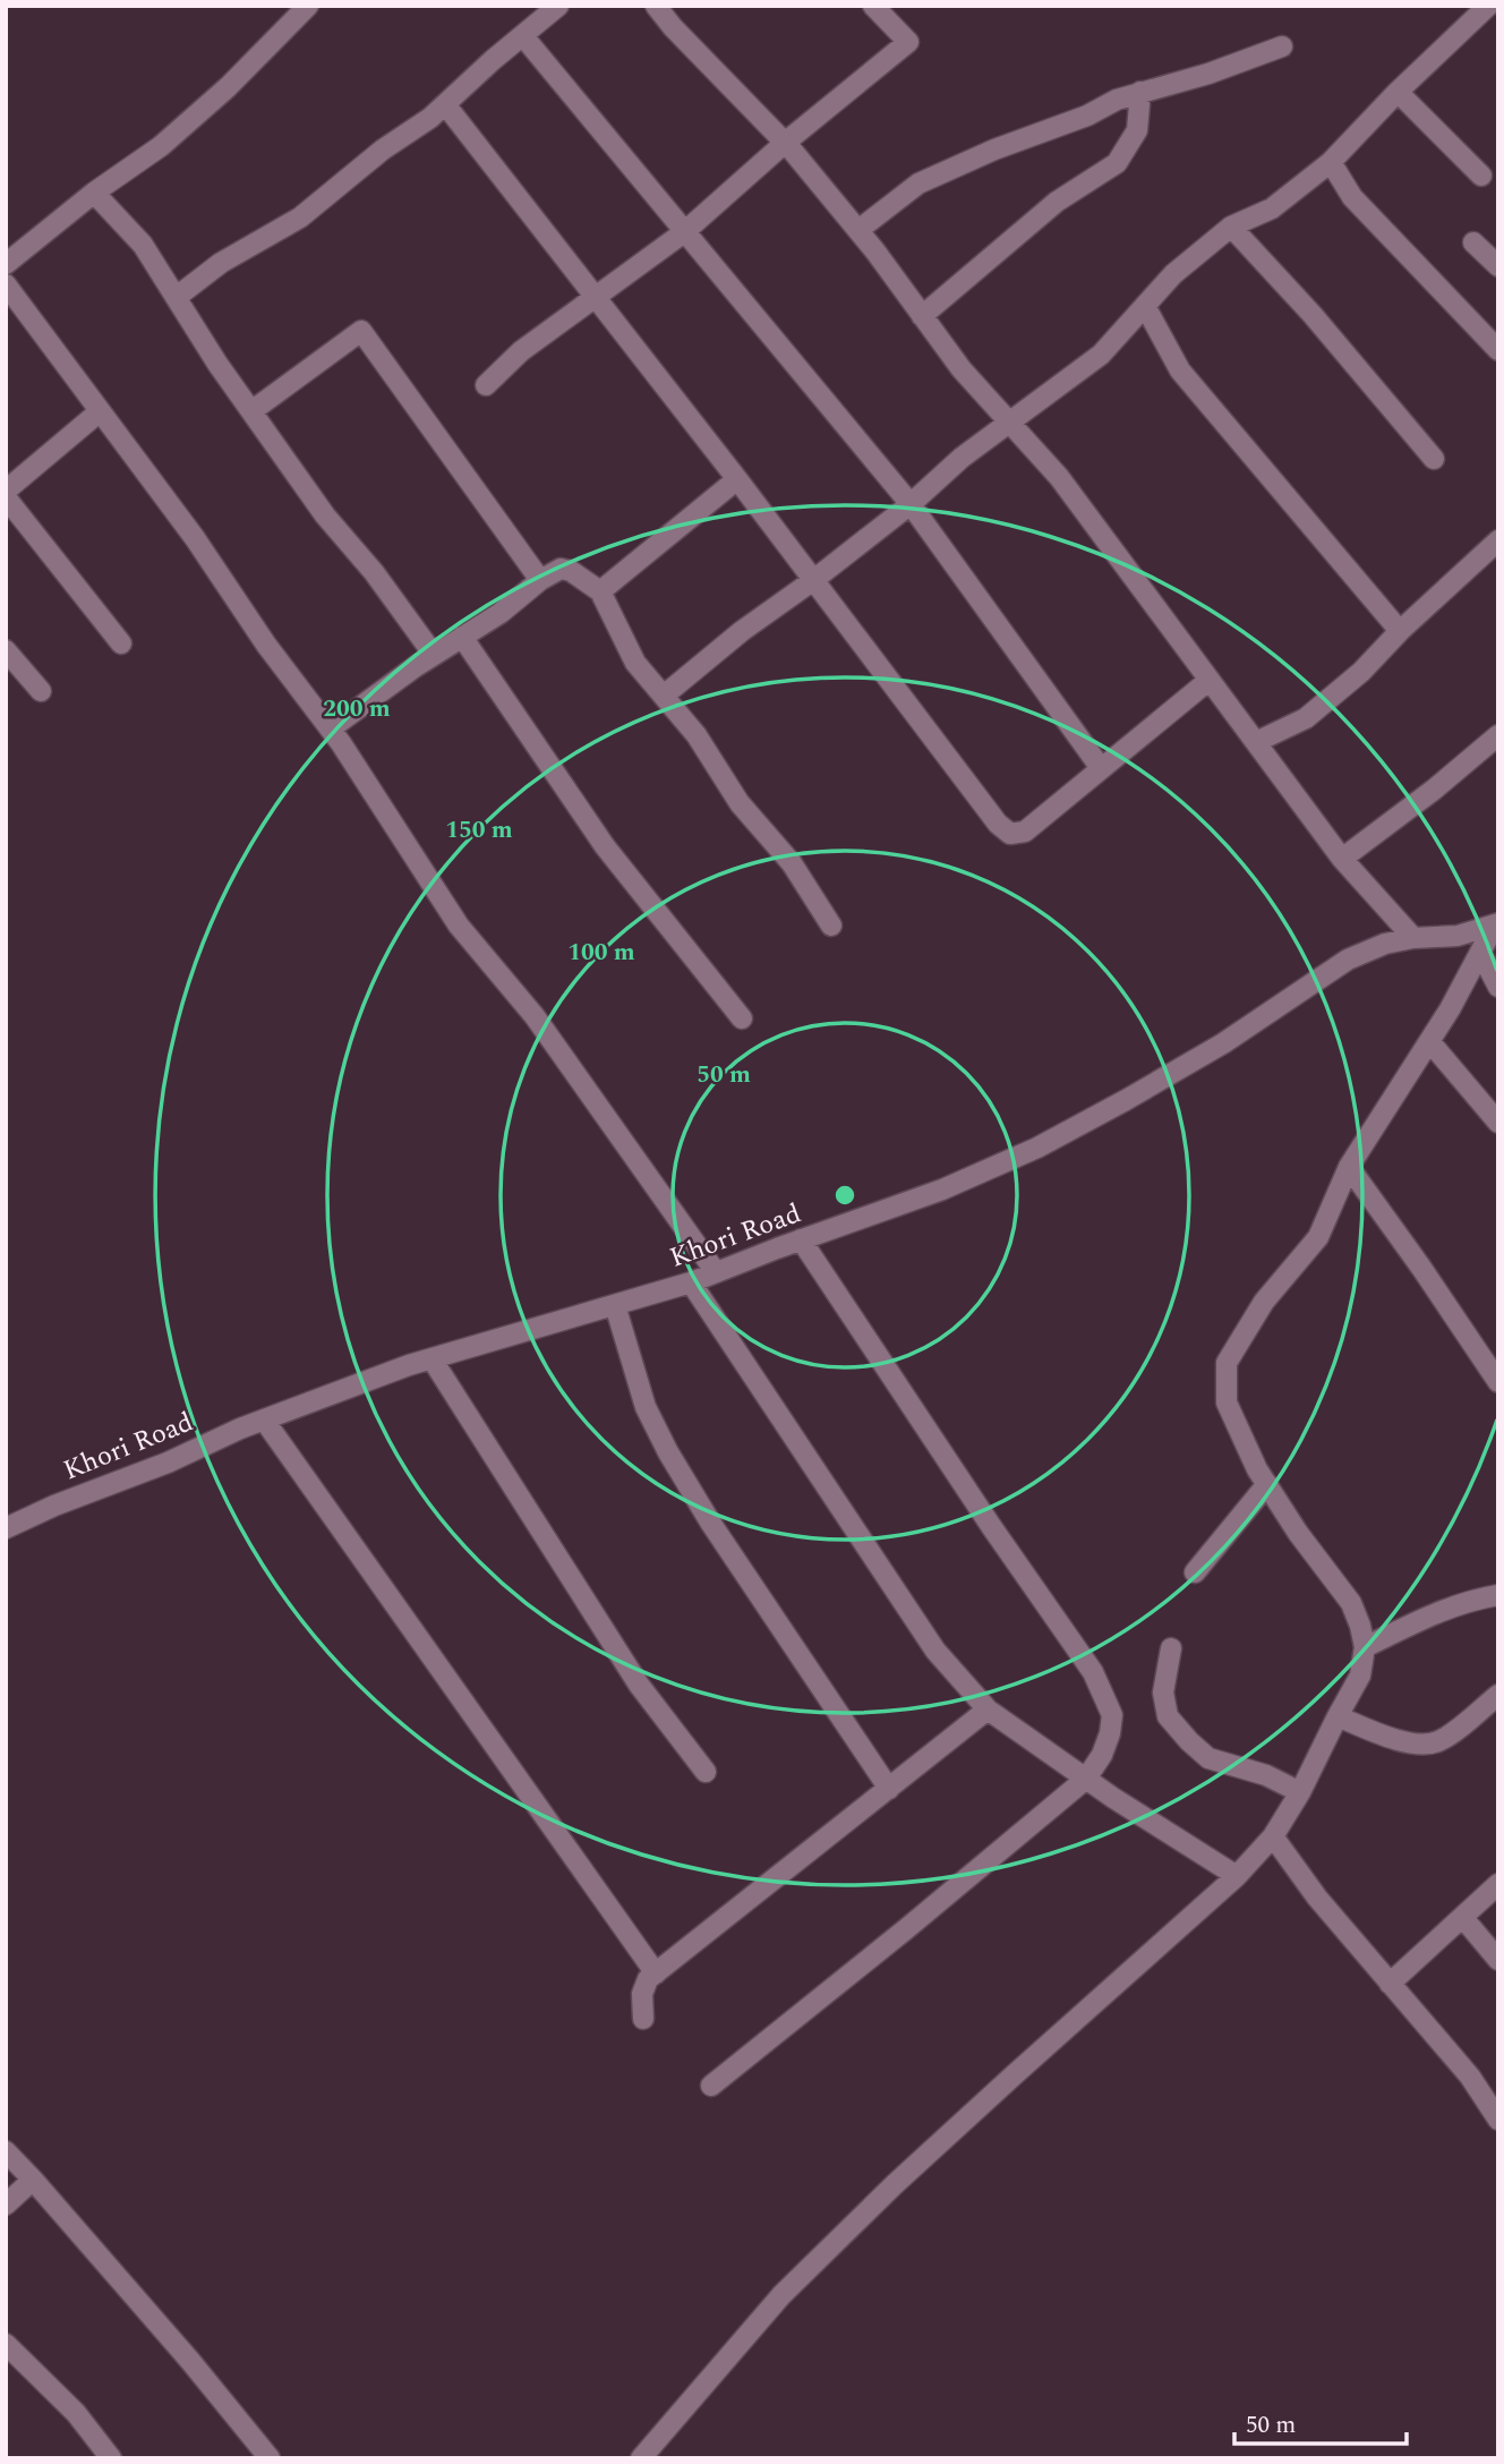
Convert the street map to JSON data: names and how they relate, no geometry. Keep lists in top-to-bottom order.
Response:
{
  "streets": {
    "street": ["Khori Road"]
  },
  "scale_bar": "50 m",
  "rings": [
    "200 m",
    "150 m",
    "100 m",
    "50 m"
  ]
}
